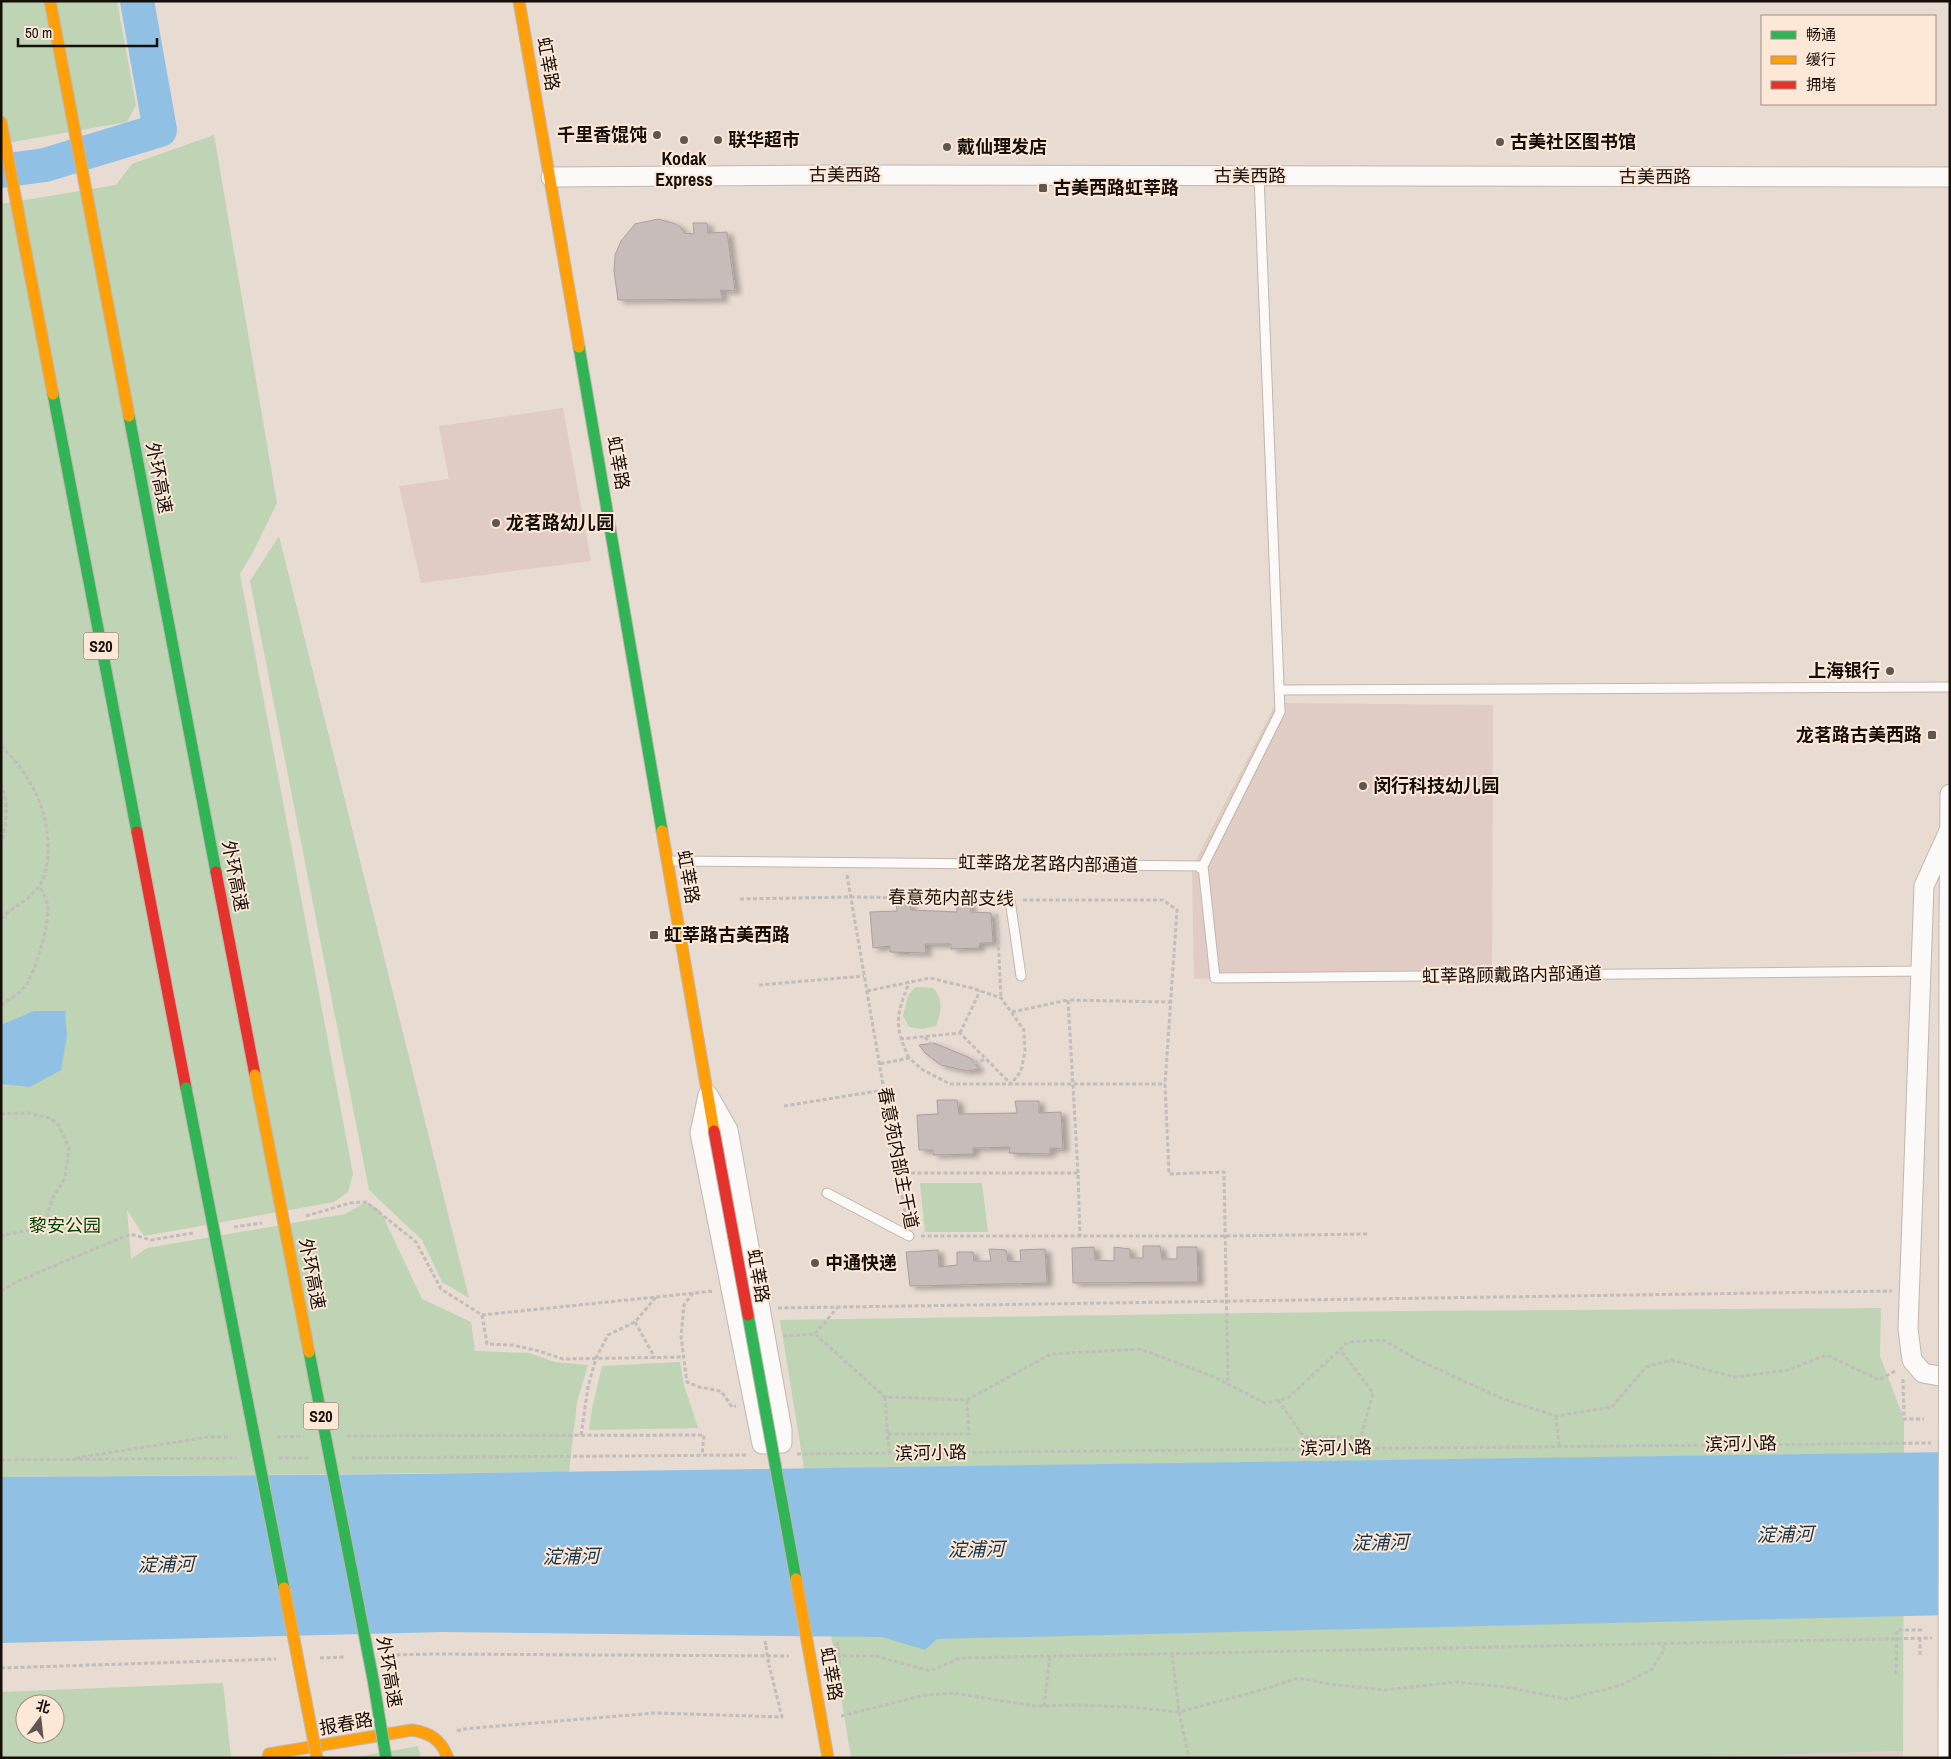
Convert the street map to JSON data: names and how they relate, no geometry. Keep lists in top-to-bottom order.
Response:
{
  "streets": {
    "main road": [
      "虹莘路",
      "外环高速",
      "S20",
      "报春路"
    ],
    "street": ["古美西路"],
    "lane": ["虹莘路龙茗路内部通道", "虹莘路顾戴路内部通道"],
    "path": ["春意苑内部支线", "春意苑内部主干道", "滨河小路"]
  },
  "crossings": [
    ["虹莘路", "古美西路"],
    ["虹莘路", "虹莘路龙茗路内部通道"],
    ["虹莘路龙茗路内部通道", "虹莘路顾戴路内部通道"],
    ["虹莘路龙茗路内部通道", "春意苑内部主干道"],
    ["春意苑内部支线", "春意苑内部主干道"]
  ],
  "water": ["淀浦河"],
  "parks": ["黎安公园"],
  "places": {
    "other": [
      "千里香馄饨",
      "Kodak Express",
      "联华超市",
      "古美社区图书馆",
      "戴仙理发店",
      "龙茗路幼儿园",
      "上海银行",
      "闵行科技幼儿园",
      "中通快递"
    ],
    "transit": ["古美西路虹莘路", "龙茗路古美西路", "虹莘路古美西路"]
  },
  "legend": ["畅通", "缓行", "拥堵"],
  "scale_bar": "50 m",
  "north": "top"
}
